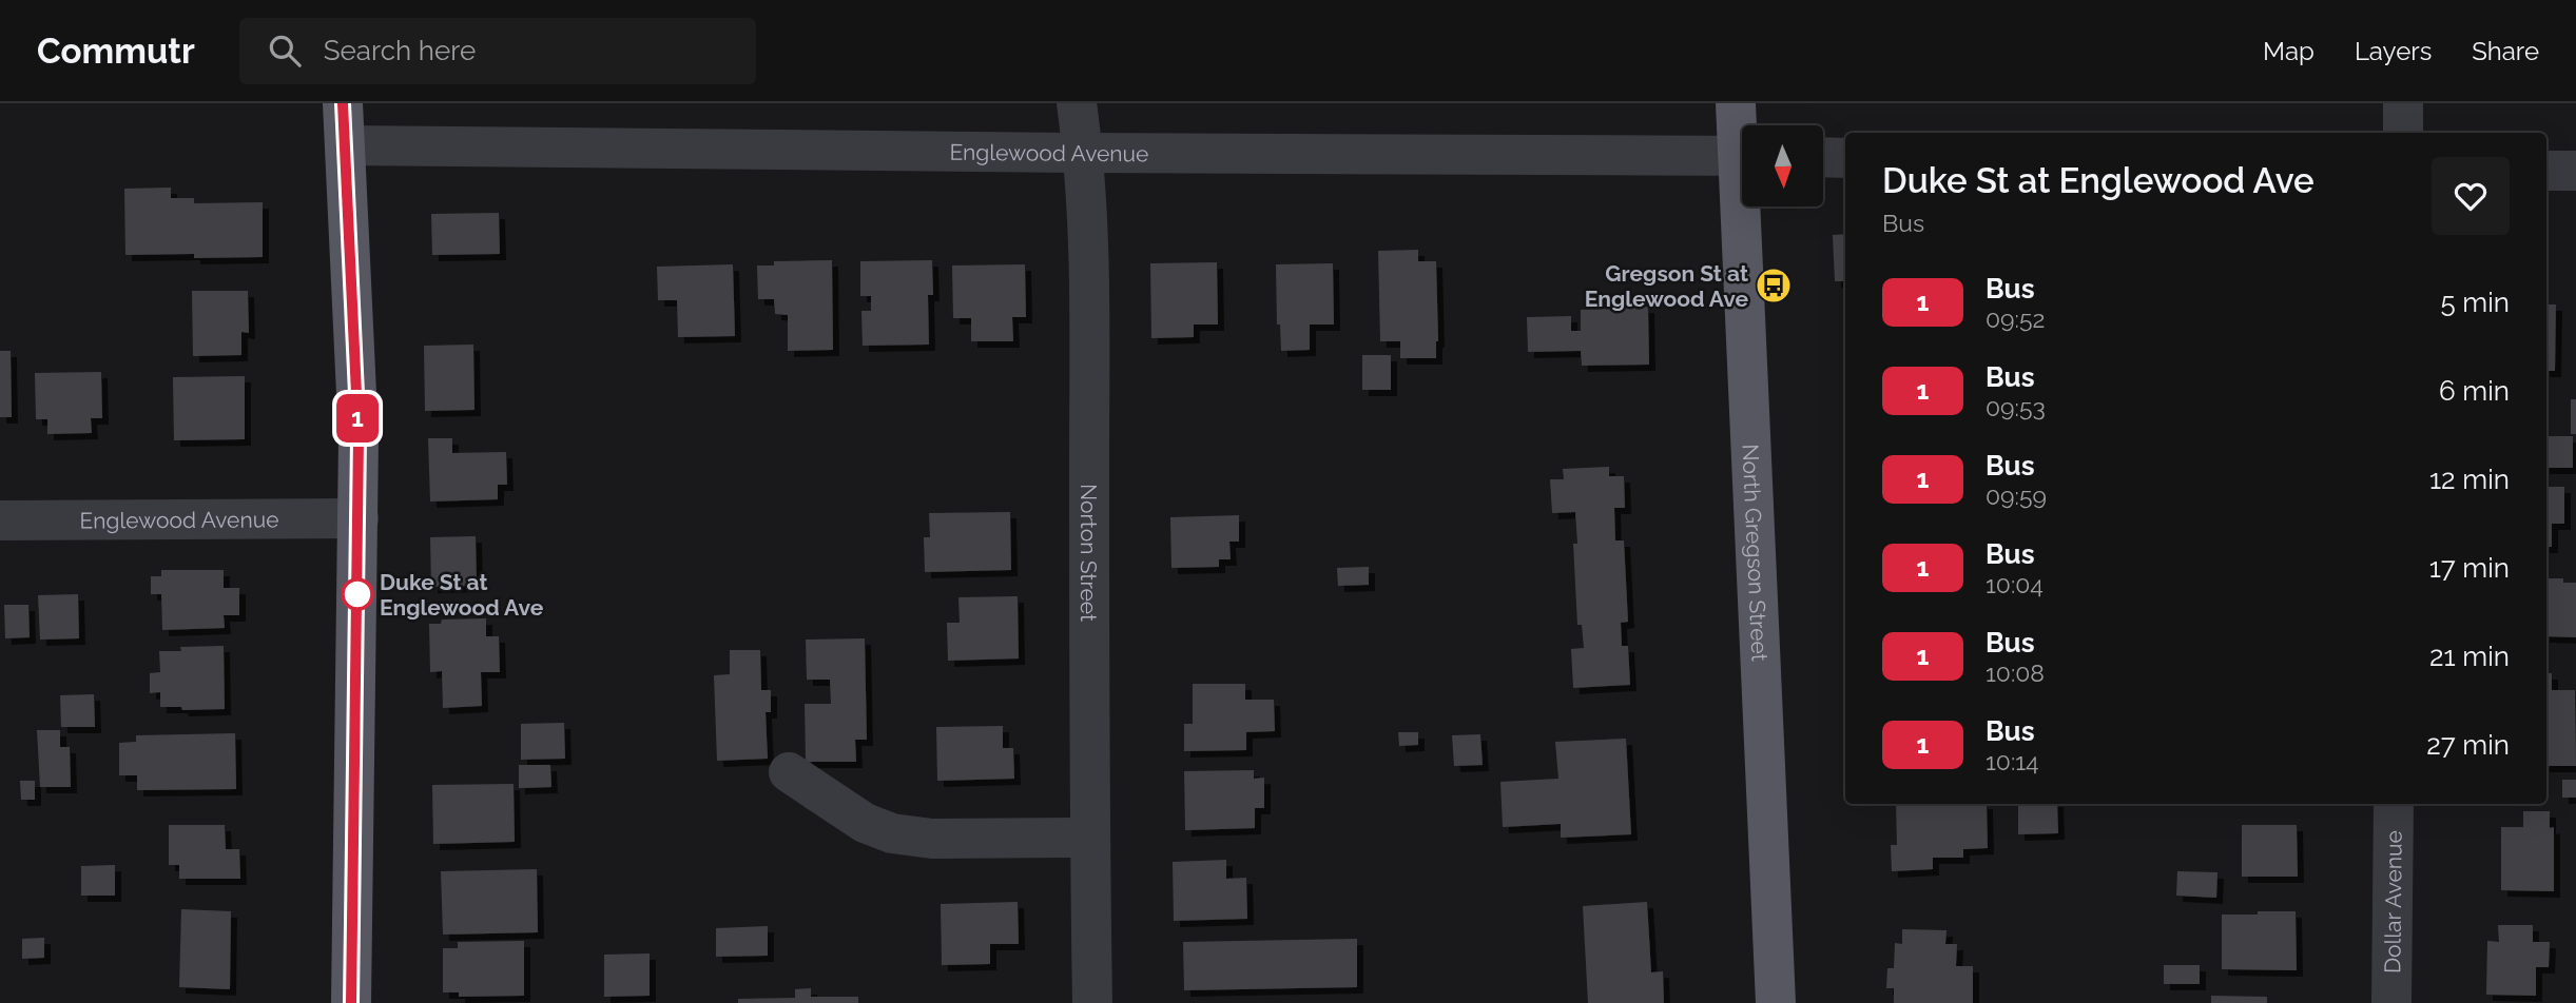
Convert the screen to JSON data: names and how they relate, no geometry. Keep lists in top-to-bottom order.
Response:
{
  "streets": {
    "main road": ["North Gregson Street"],
    "street": ["Englewood Avenue", "Norton Street", "Dollar Avenue"]
  },
  "crossings": [
    ["Englewood Avenue", "Norton Street"]
  ],
  "places": {
    "bus stop": ["Gregson St at Englewood Ave"],
    "other": ["Duke St at Englewood Ave"]
  },
  "lines": ["bus line 1"],
  "north": "bottom",
  "page": {
    "header": "Commutr",
    "search": "Search here",
    "nav": ["Map", "Layers", "Share"],
    "on_map": "1",
    "heading": ["Duke St at Englewood Ave", "Bus"],
    "list": [
      {
        "mark": "1",
        "name": "Bus",
        "note": "09:52",
        "value": "5 min"
      },
      {
        "mark": "1",
        "name": "Bus",
        "note": "09:53",
        "value": "6 min"
      },
      {
        "mark": "1",
        "name": "Bus",
        "note": "09:59",
        "value": "12 min"
      },
      {
        "mark": "1",
        "name": "Bus",
        "note": "10:04",
        "value": "17 min"
      },
      {
        "mark": "1",
        "name": "Bus",
        "note": "10:08",
        "value": "21 min"
      },
      {
        "mark": "1",
        "name": "Bus",
        "note": "10:14",
        "value": "27 min"
      }
    ]
  }
}
